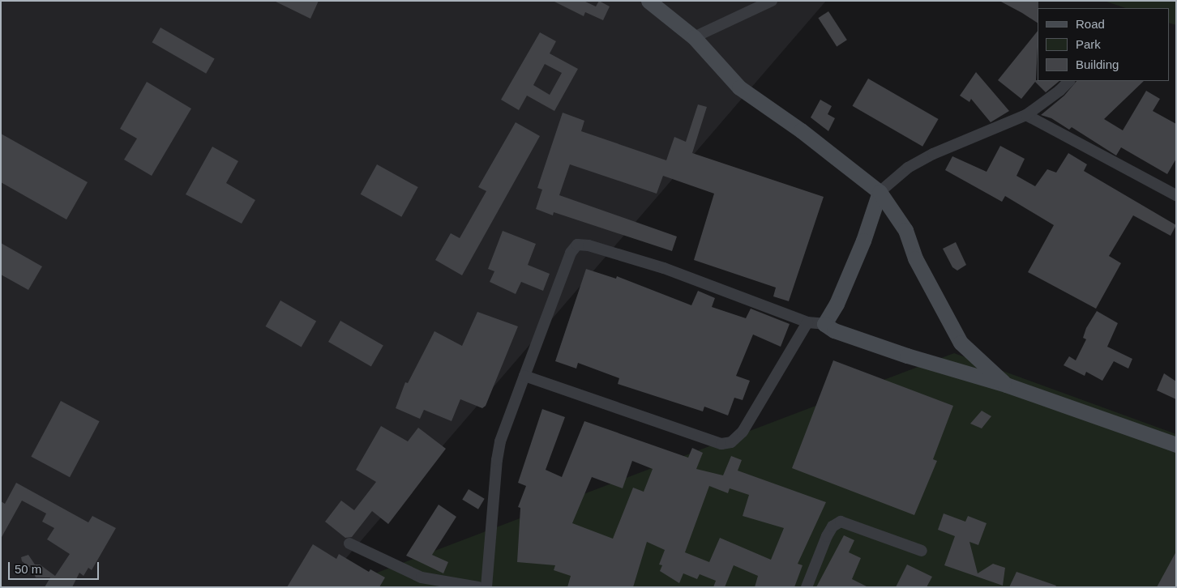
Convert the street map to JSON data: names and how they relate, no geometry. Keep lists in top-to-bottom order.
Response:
{
  "legend": ["Road", "Park", "Building"],
  "scale_bar": "50 m"
}
